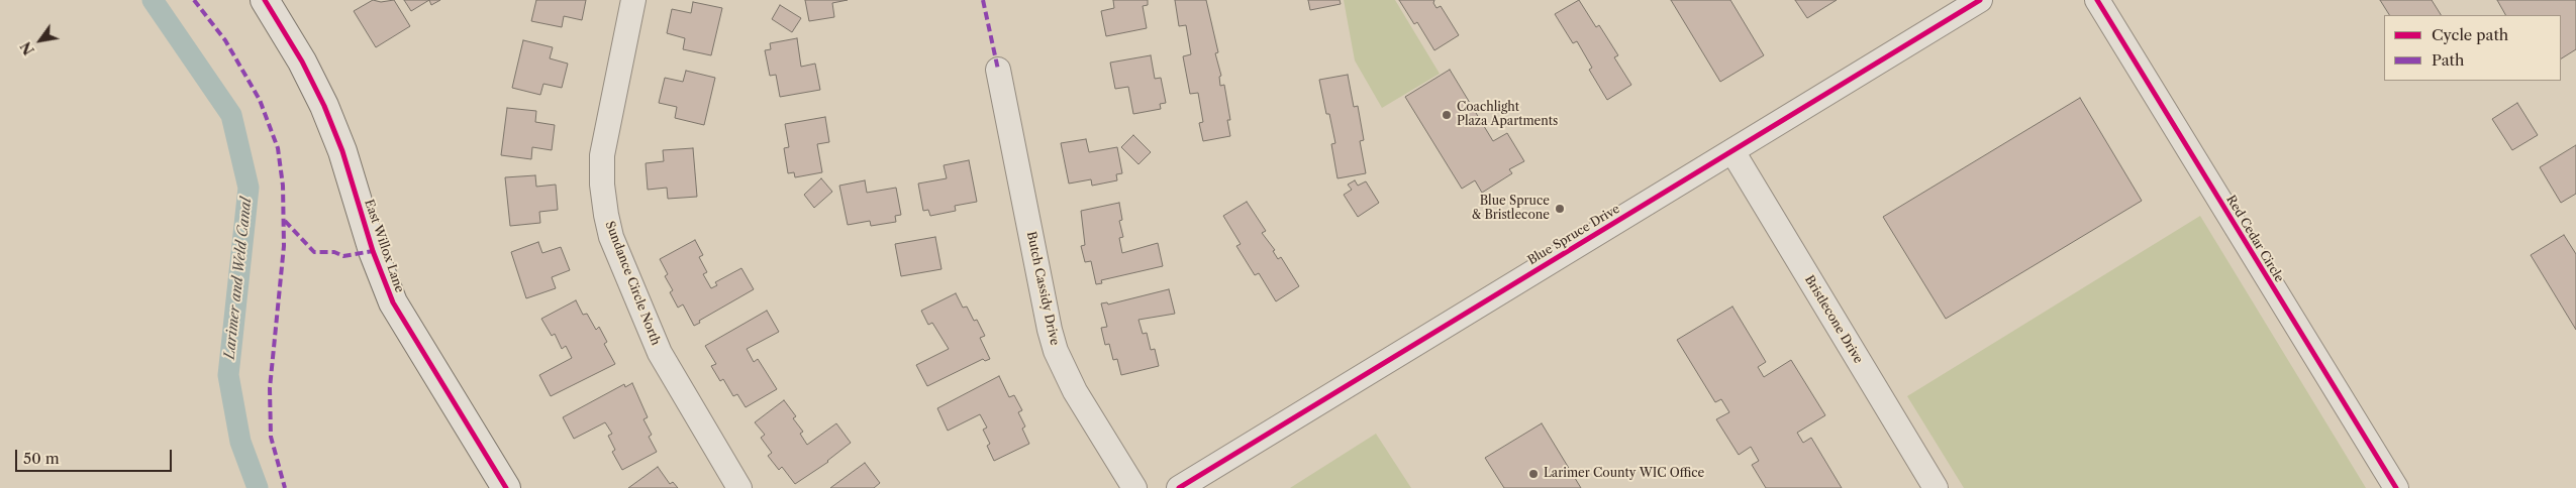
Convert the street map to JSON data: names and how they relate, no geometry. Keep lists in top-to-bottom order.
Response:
{
  "streets": {
    "main road": ["East Willox Lane"],
    "street": [
      "Blue Spruce Drive",
      "Red Cedar Circle",
      "Sundance Circle North",
      "Butch Cassidy Drive",
      "Bristlecone Drive"
    ]
  },
  "crossings": [
    ["Blue Spruce Drive", "Bristlecone Drive"]
  ],
  "water": ["Larimer and Weld Canal"],
  "places": ["Coachlight Plaza Apartments", "Blue Spruce & Bristlecone", "Larimer County WIC Office"],
  "legend": ["Cycle path", "Path"],
  "scale_bar": "50 m",
  "north": "bottom left"
}
